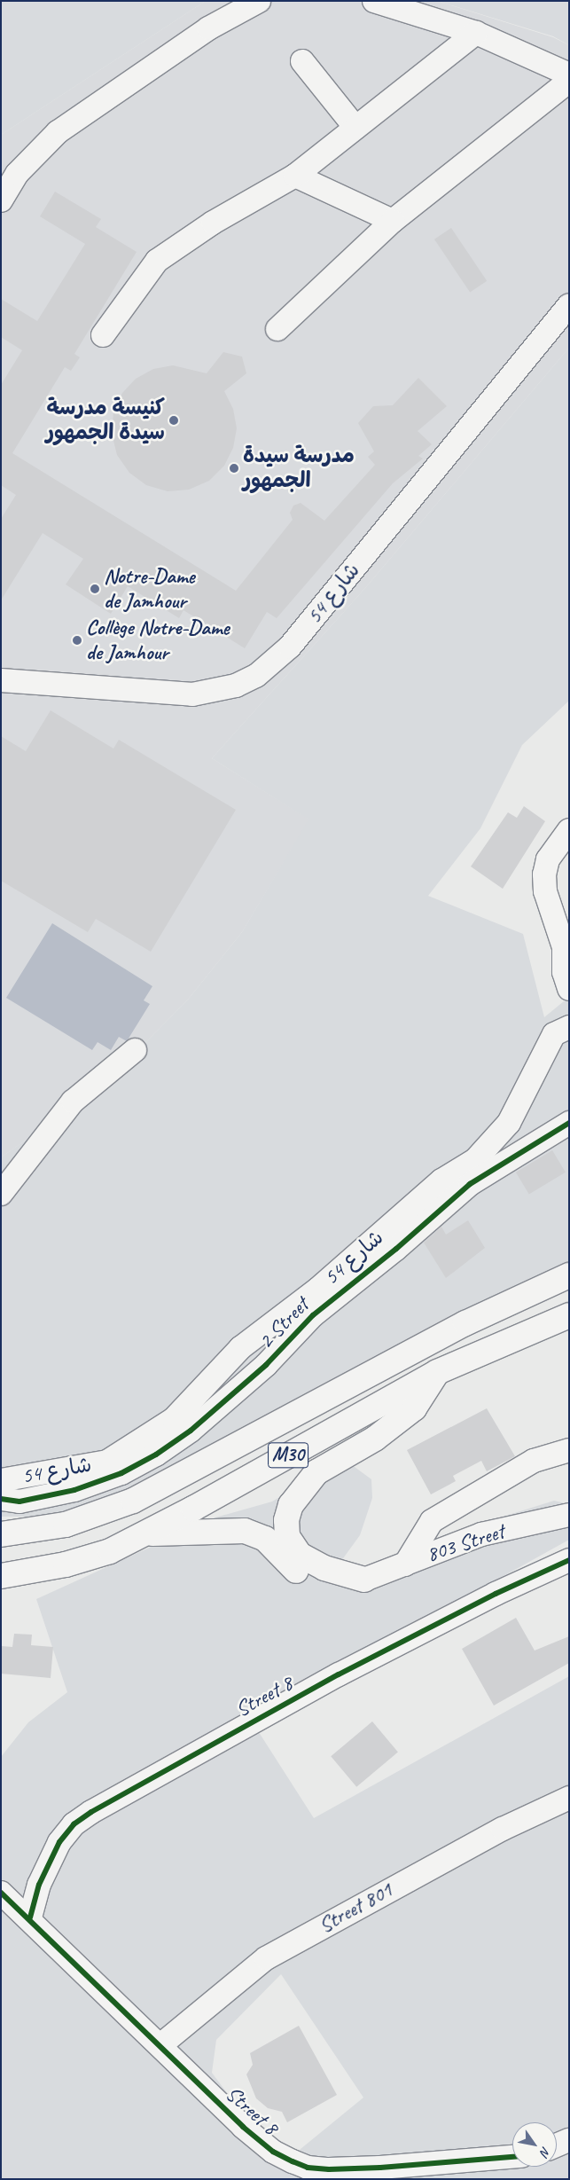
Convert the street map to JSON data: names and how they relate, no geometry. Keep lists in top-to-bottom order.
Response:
{
  "streets": {
    "highway": ["M30"],
    "street": [
      "شارع 54",
      "2 Street",
      "803 Street",
      "Street 8",
      "Street 801"
    ]
  },
  "crossings": [
    ["Street 8", "Street 801"]
  ],
  "places": [
    "كنيسة مدرسة سيدة الجمهور",
    "مدرسة سيدة الجمهور",
    "Notre-Dame de Jamhour",
    "Collège Notre-Dame de Jamhour"
  ],
  "north": "bottom right"
}
